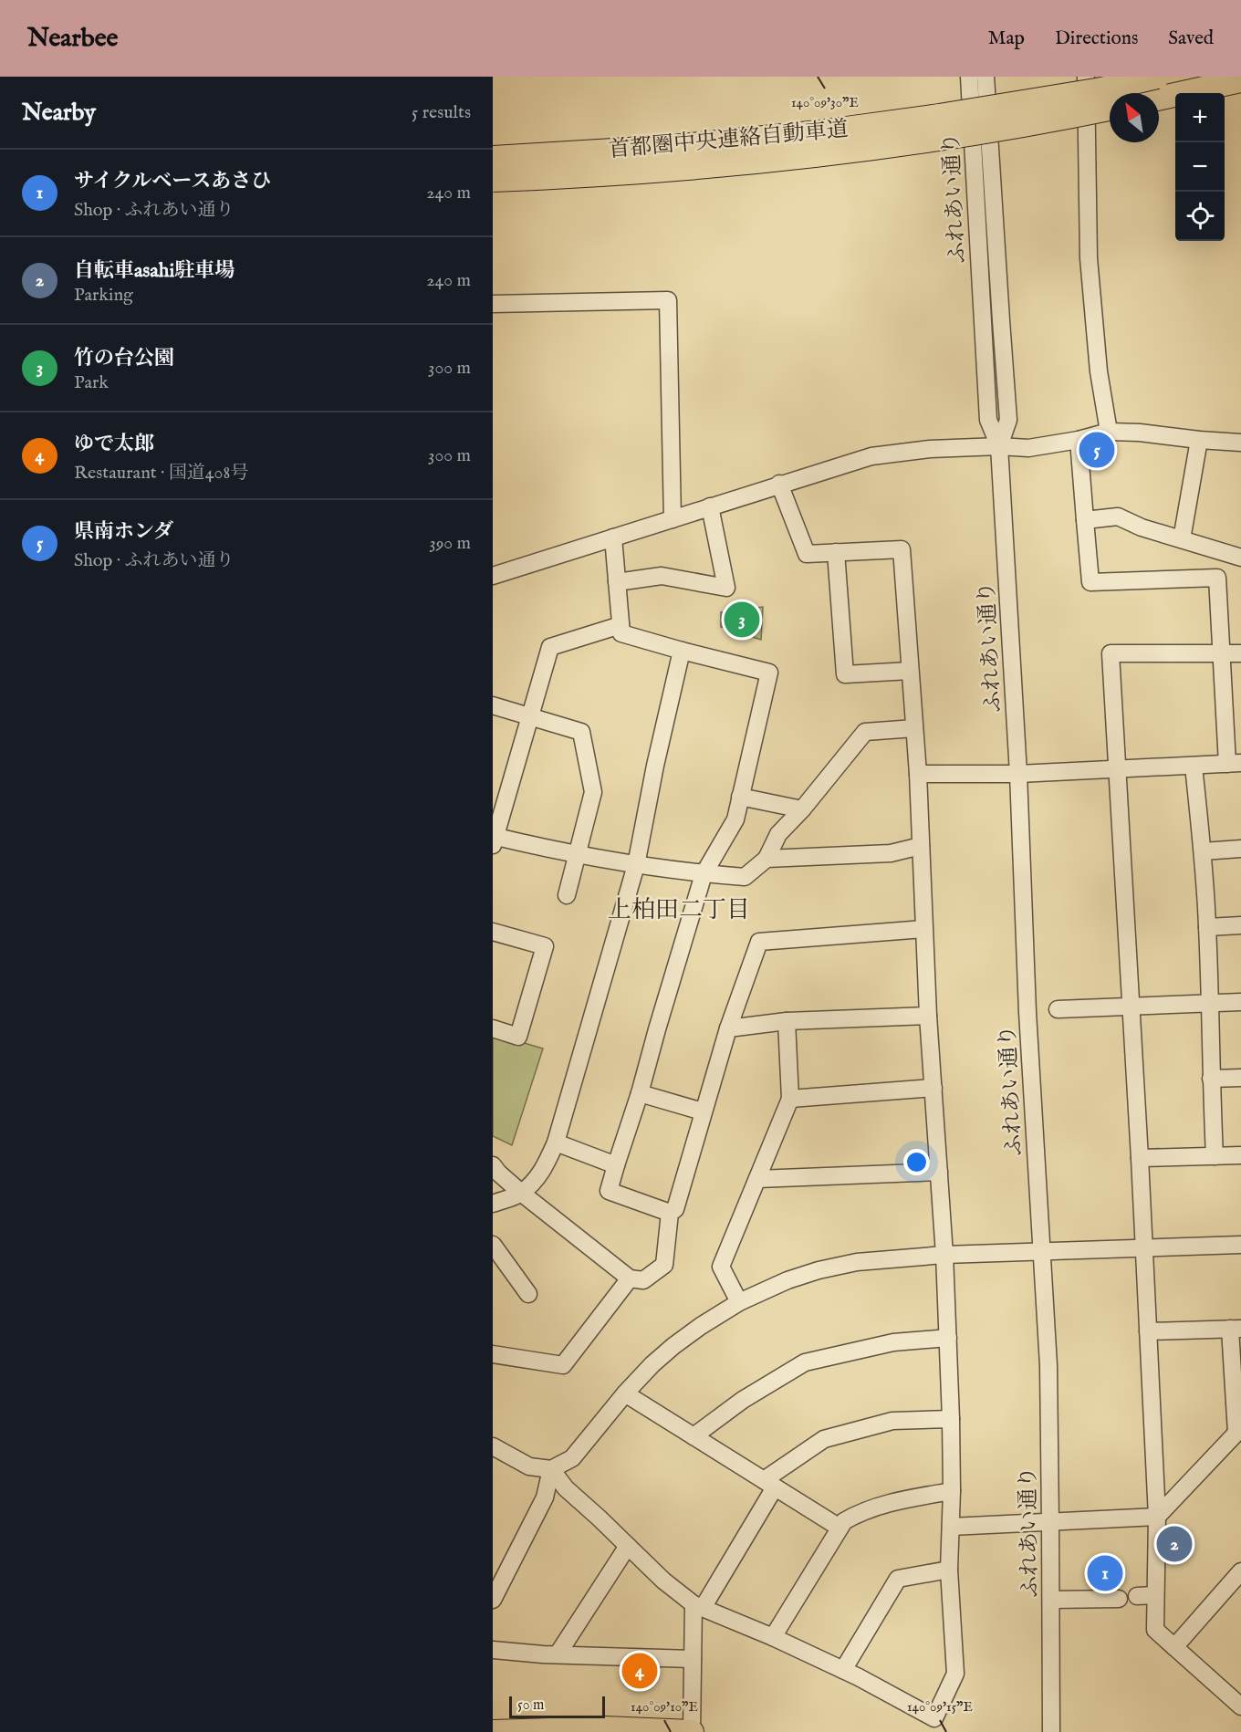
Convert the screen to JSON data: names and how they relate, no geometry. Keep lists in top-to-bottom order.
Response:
{
  "streets": {
    "highway": ["首都圏中央連絡自動車道"],
    "street": ["ふれあい通り"]
  },
  "districts": ["上柏田二丁目"],
  "scale_bar": "50 m",
  "north": "top left",
  "page": {
    "header": "Nearbee",
    "nav": ["Map", "Directions", "Saved"],
    "heading": ["Nearby", "5 results"],
    "map_buttons": ["+", "−"],
    "list": [
      {
        "mark": "1",
        "name": "サイクルベースあさひ",
        "note": "Shop · ふれあい通り",
        "value": "240 m"
      },
      {
        "mark": "2",
        "name": "自転車asahi駐車場",
        "note": "Parking",
        "value": "240 m"
      },
      {
        "mark": "3",
        "name": "竹の台公園",
        "note": "Park",
        "value": "300 m"
      },
      {
        "mark": "4",
        "name": "ゆで太郎",
        "note": "Restaurant · 国道408号",
        "value": "300 m"
      },
      {
        "mark": "5",
        "name": "県南ホンダ",
        "note": "Shop · ふれあい通り",
        "value": "390 m"
      }
    ],
    "pins": [
      "5",
      "3",
      "2",
      "1",
      "4"
    ],
    "scale": "50 m"
  },
  "coordinates": ["140°09'30\"E", "140°09'10\"E", "140°09'15\"E"]
}
